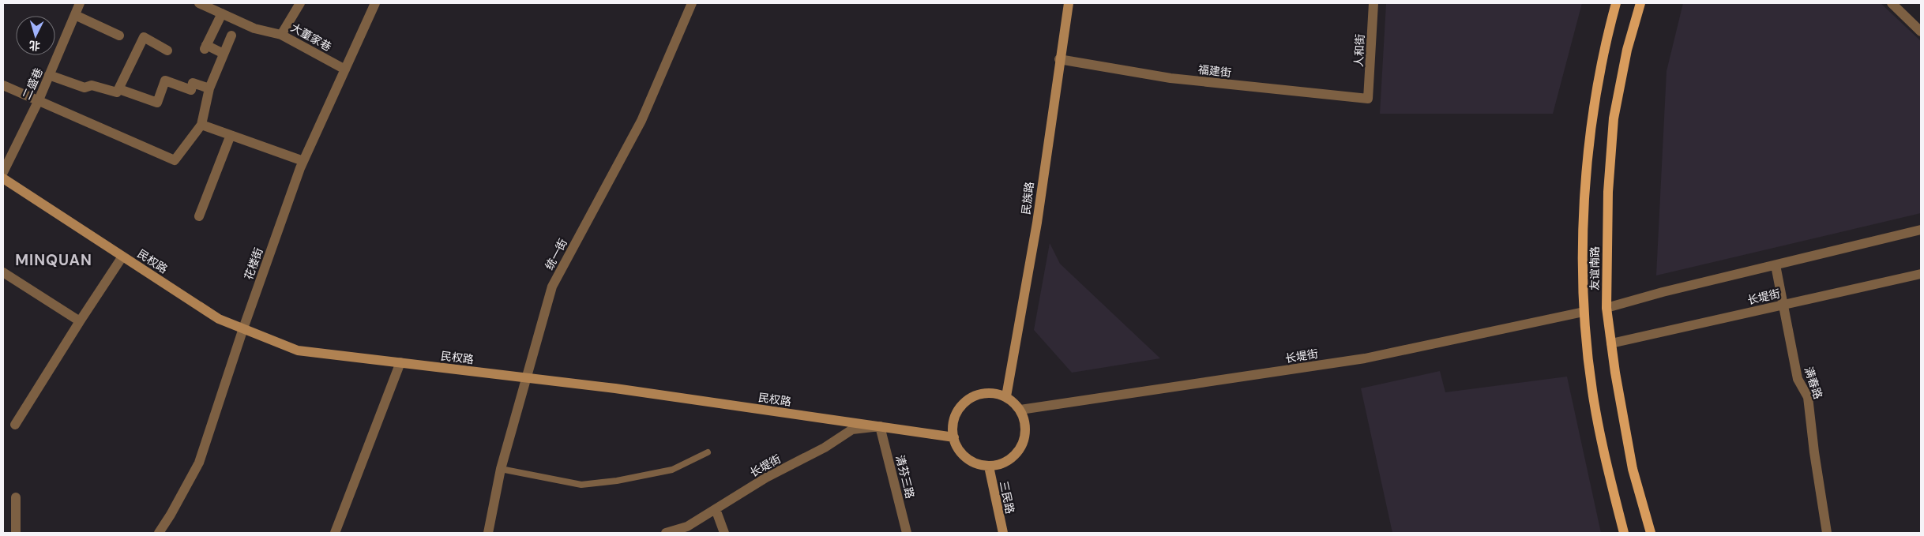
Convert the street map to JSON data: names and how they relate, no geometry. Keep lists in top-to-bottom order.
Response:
{
  "streets": {
    "main road": ["友谊南路"],
    "street": [
      "大董家巷",
      "人和街",
      "福建街",
      "二盛巷",
      "民族路",
      "统一街",
      "民权路",
      "花楼街",
      "长堤街",
      "满春路",
      "清芬三路",
      "三民路"
    ]
  },
  "crossings": [
    ["大董家巷", "花楼街"],
    ["人和街", "福建街"],
    ["福建街", "民族路"],
    ["民族路", "民权路"],
    ["民族路", "长堤街"],
    ["民族路", "三民路"],
    ["统一街", "民权路"],
    ["民权路", "花楼街"],
    ["民权路", "长堤街"],
    ["民权路", "清芬三路"],
    ["民权路", "三民路"],
    ["友谊南路", "长堤街"],
    ["长堤街", "满春路"],
    ["长堤街", "清芬三路"],
    ["长堤街", "三民路"]
  ],
  "districts": ["MINQUAN"],
  "north": "bottom"
}
